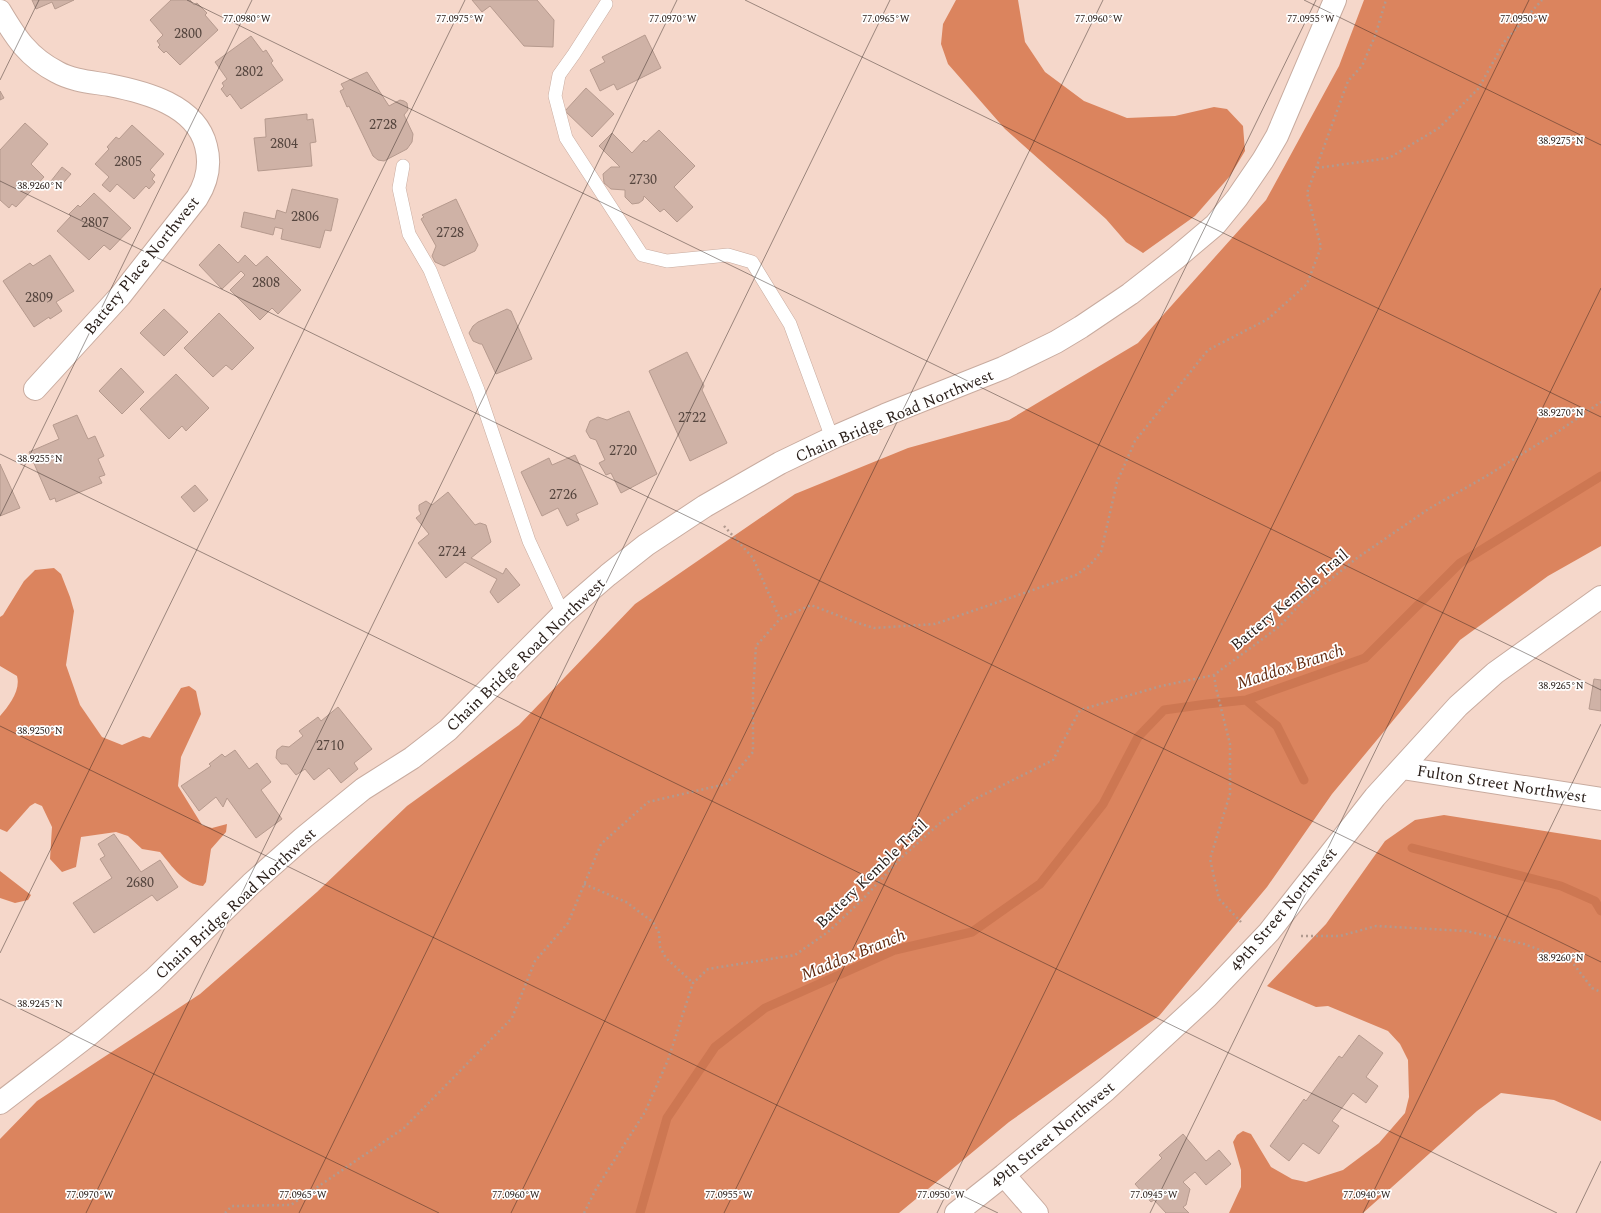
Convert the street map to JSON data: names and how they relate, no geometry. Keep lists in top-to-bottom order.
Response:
{
  "streets": {
    "street": [
      "Battery Place Northwest",
      "Chain Bridge Road Northwest",
      "Fulton Street Northwest",
      "49th Street Northwest"
    ],
    "path": ["Battery Kemble Trail"]
  },
  "crossings": [
    ["Fulton Street Northwest", "49th Street Northwest"]
  ],
  "water": ["Maddox Branch"],
  "house_numbers": [
    "2800",
    "2802",
    "2728",
    "2804",
    "2805",
    "2730",
    "2806",
    "2807",
    "2728",
    "2808",
    "2809",
    "2722",
    "2720",
    "2726",
    "2724",
    "2710",
    "2680"
  ],
  "coordinates": [
    "77.0975°W",
    "77.0970°W",
    "77.0965°W",
    "77.0960°W",
    "77.0955°W",
    "77.0950°W",
    "77.0980°W",
    "38.9275°N",
    "38.9260°N",
    "38.9270°N",
    "38.9255°N",
    "38.9265°N",
    "38.9250°N",
    "38.9245°N",
    "77.0945°W",
    "77.0940°W"
  ]
}
